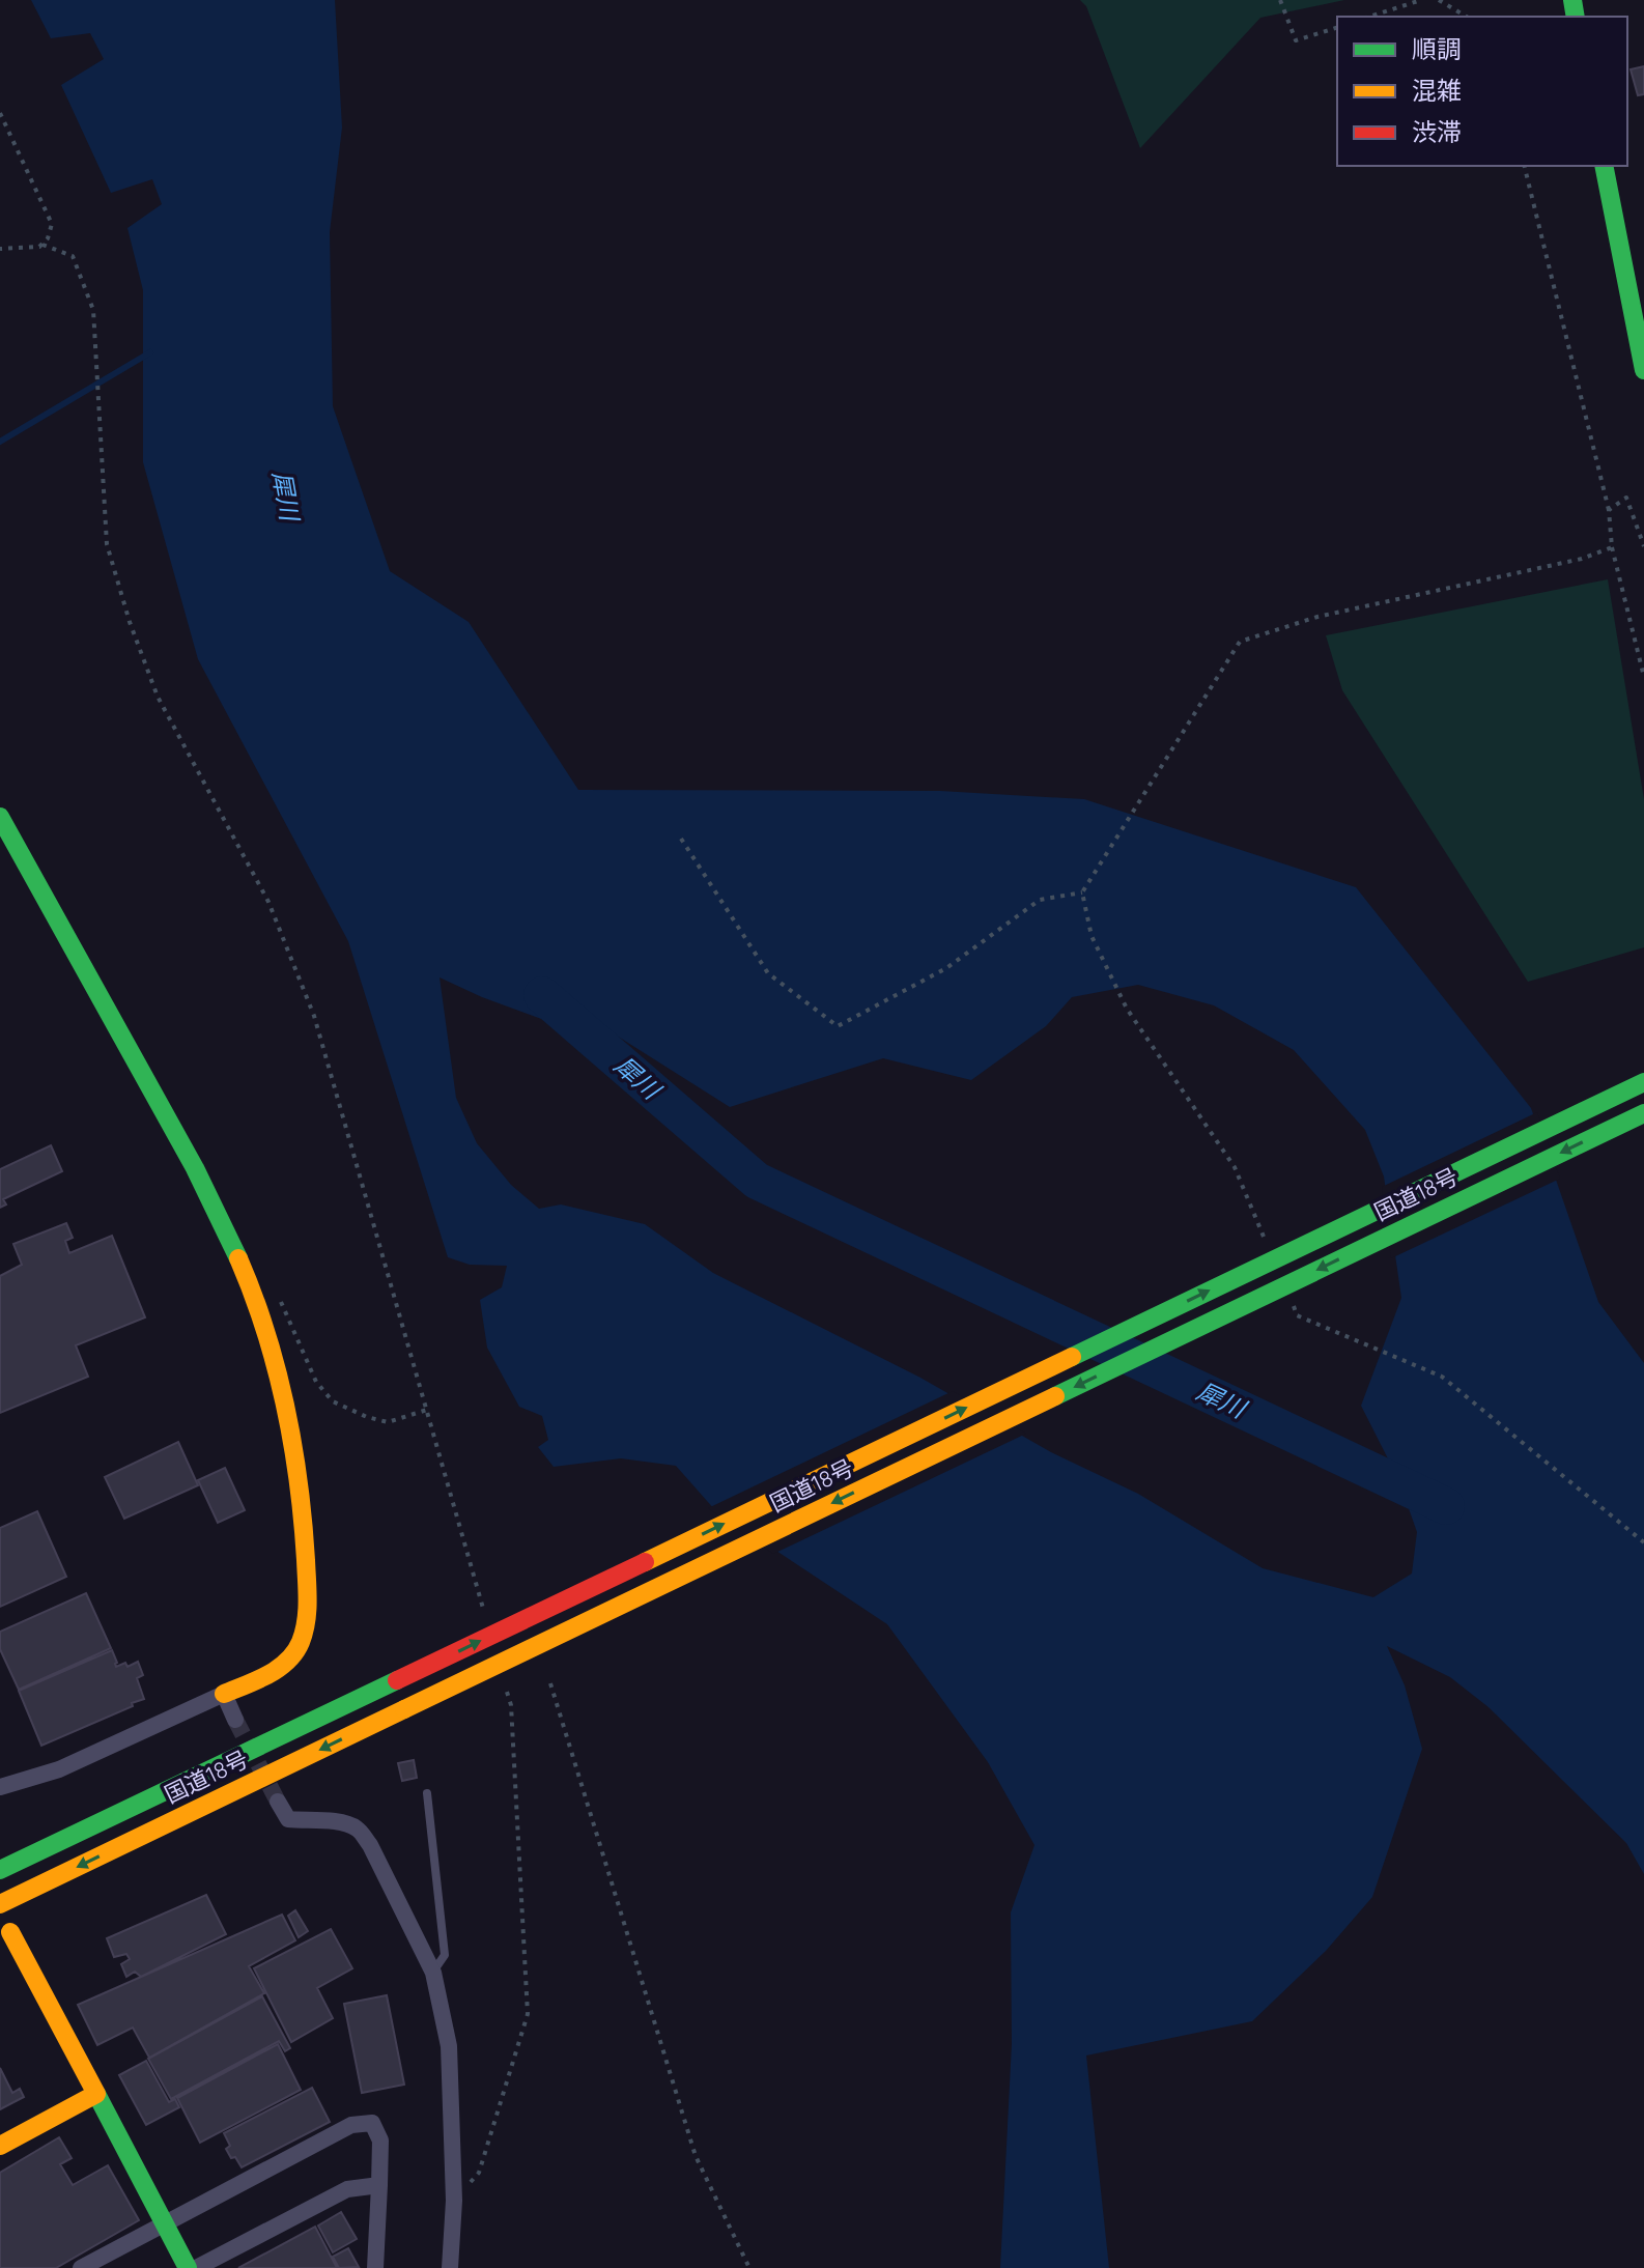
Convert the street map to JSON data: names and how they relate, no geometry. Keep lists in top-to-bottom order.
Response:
{
  "streets": {
    "main road": ["国道18号"]
  },
  "water": ["犀川"],
  "legend": ["順調", "混雑", "渋滞"]
}
